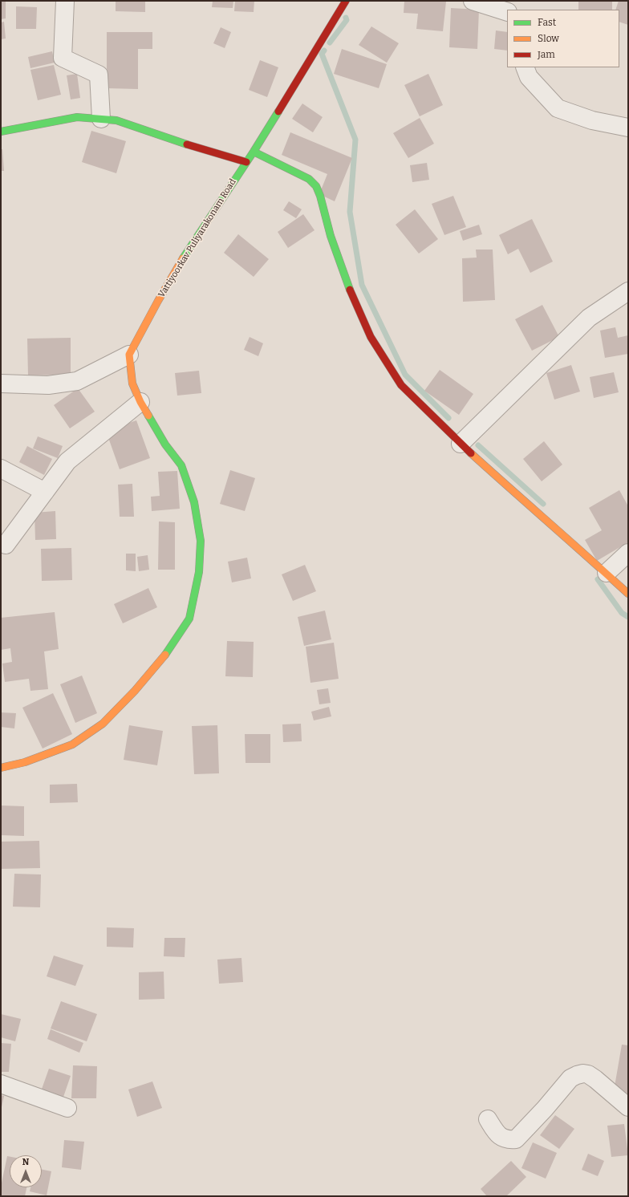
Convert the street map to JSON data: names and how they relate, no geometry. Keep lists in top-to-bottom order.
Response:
{
  "streets": {
    "main road": ["Vattiyoorkav Puliyarakonam Road"]
  },
  "legend": ["Fast", "Slow", "Jam"],
  "north": "top"
}
